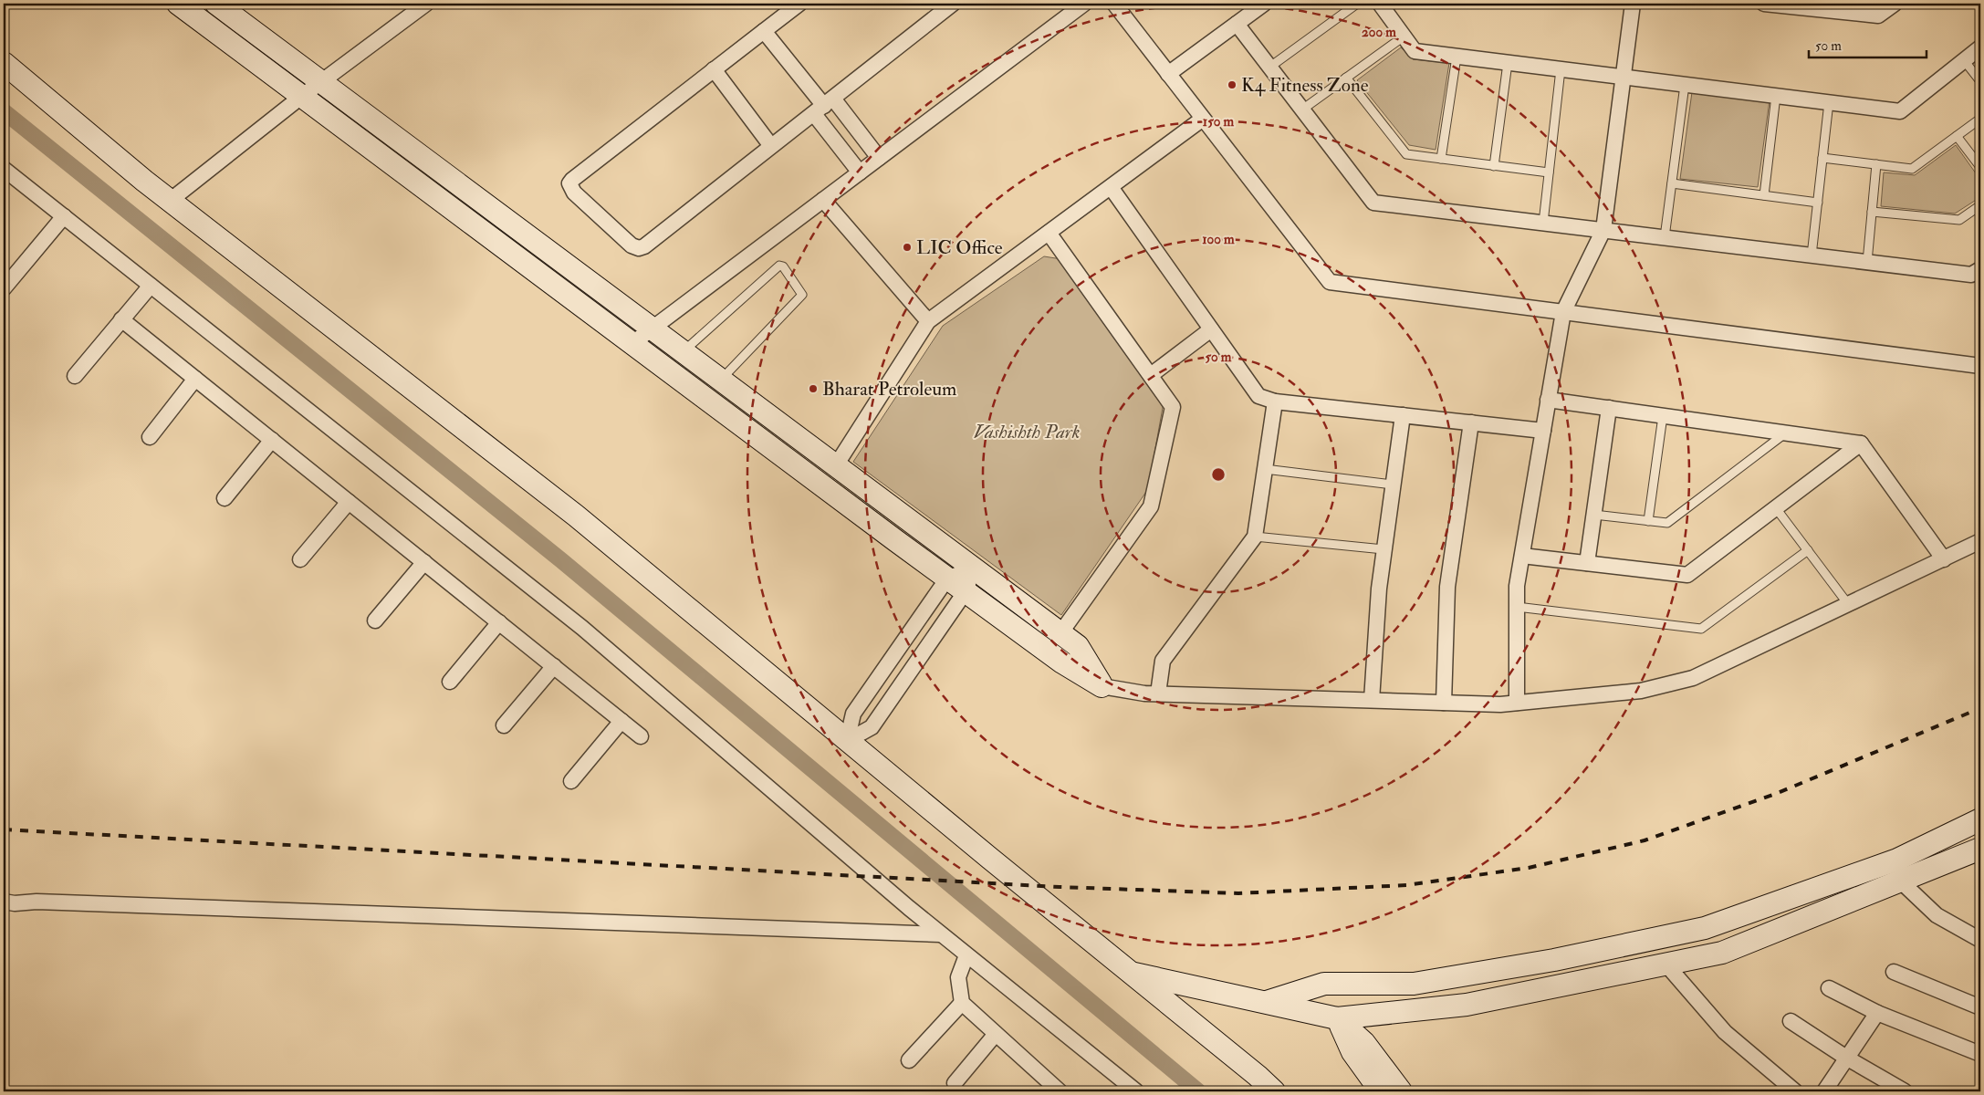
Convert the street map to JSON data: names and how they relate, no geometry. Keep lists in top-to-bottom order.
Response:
{
  "parks": ["Vashishth Park"],
  "places": ["K4 Fitness Zone", "LIC Office", "Bharat Petroleum"],
  "scale_bar": "50 m",
  "rings": [
    "200 m",
    "150 m",
    "100 m",
    "50 m"
  ]
}
